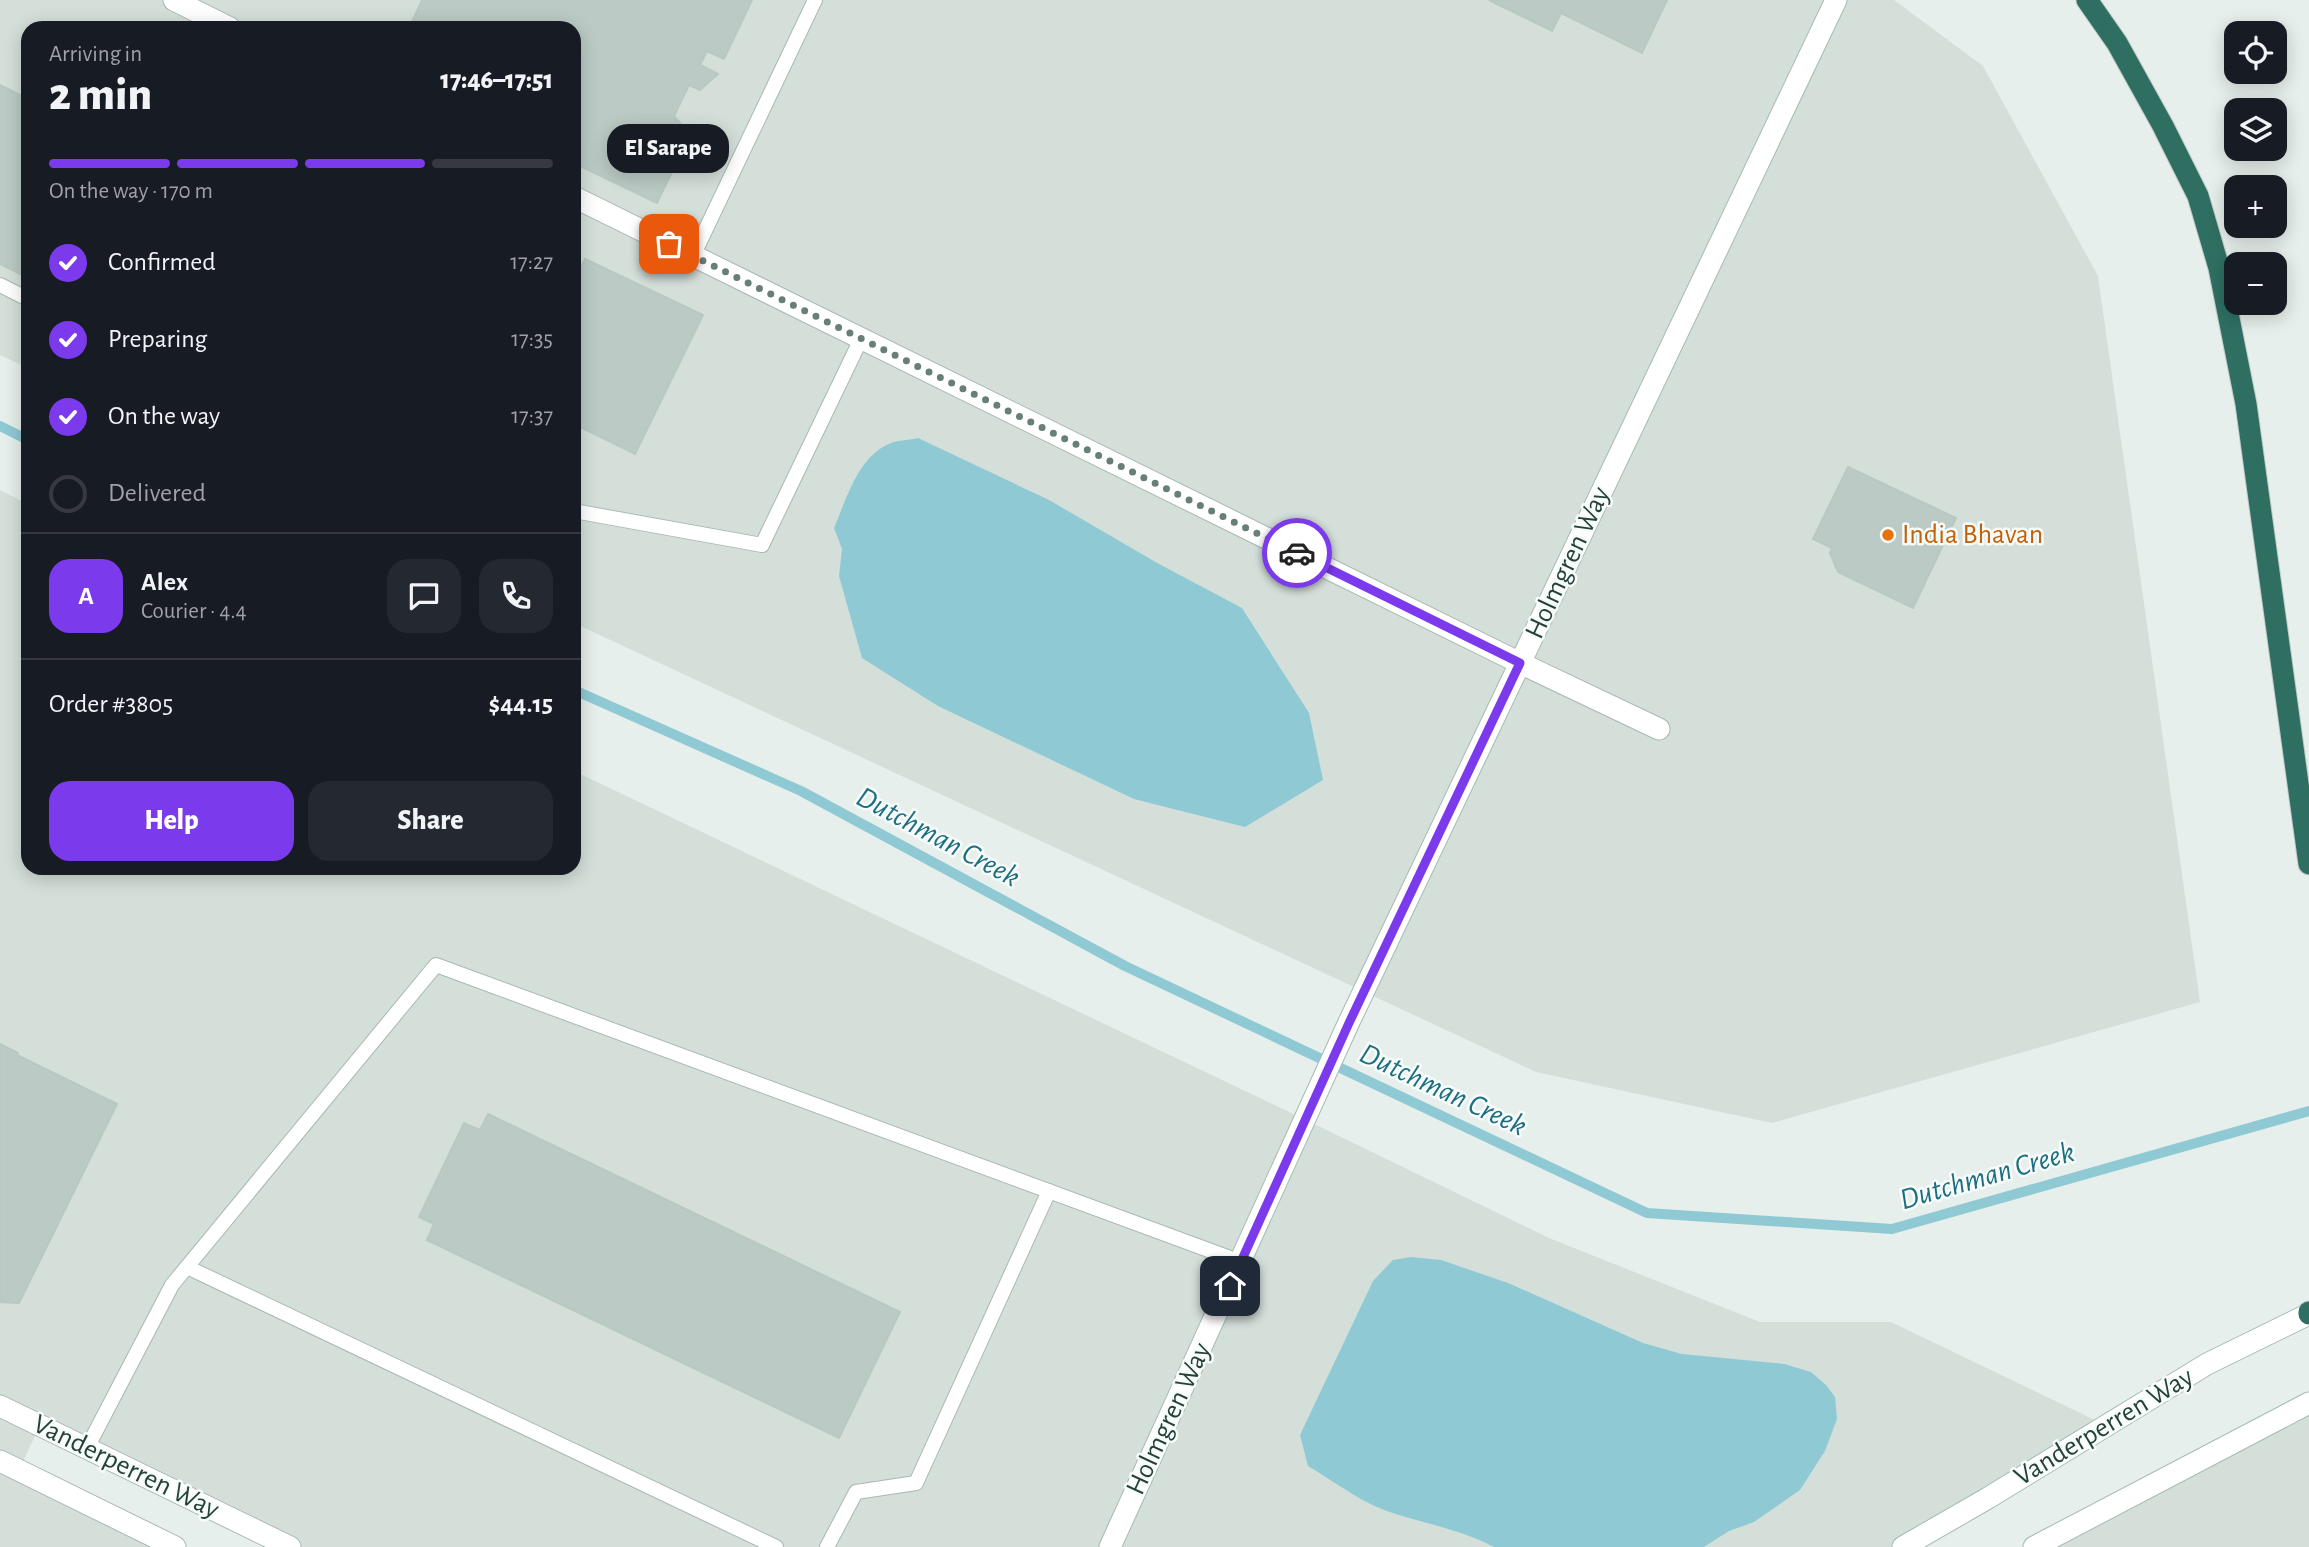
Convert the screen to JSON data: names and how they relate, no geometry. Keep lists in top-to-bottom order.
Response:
{
  "streets": {
    "street": ["Holmgren Way", "Vanderperren Way"]
  },
  "water": ["Dutchman Creek"],
  "places": ["El Sarape", "India Bhavan"],
  "page": {
    "map_buttons": ["+", "−"],
    "heading": ["2 min", "Arriving in", "17:46–17:51"],
    "panel": [
      "Alex",
      "Courier · 4.4",
      "Order #3805",
      "$44.15"
    ],
    "bubble": "El Sarape",
    "bar": "On the way · 170 m",
    "list": [
      ["Confirmed", "17:27"],
      ["Preparing", "17:35"],
      ["On the way", "17:37"],
      "Delivered"
    ],
    "round": "A",
    "buttons": ["Help", "Share"]
  }
}
